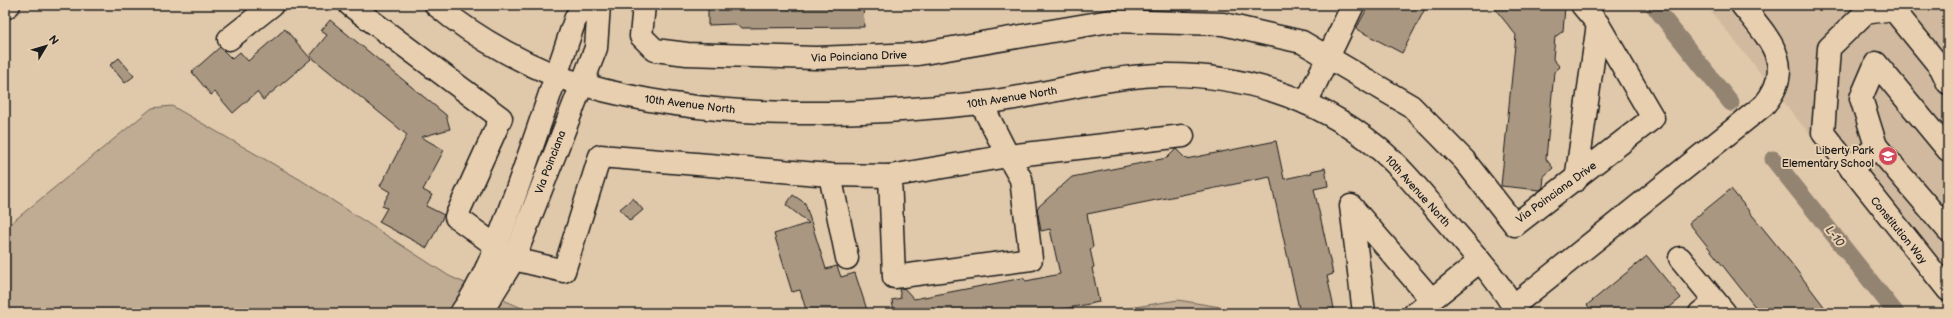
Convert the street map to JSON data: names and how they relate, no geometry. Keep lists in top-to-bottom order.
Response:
{
  "streets": {
    "street": [
      "Via Poinciana Drive",
      "10th Avenue North",
      "Via Poinciana",
      "Constitution Way"
    ]
  },
  "crossings": [
    ["10th Avenue North", "Via Poinciana"]
  ],
  "water": ["L-10"],
  "places": {
    "school or university": ["Liberty Park Elementary School"]
  },
  "north": "top right"
}
